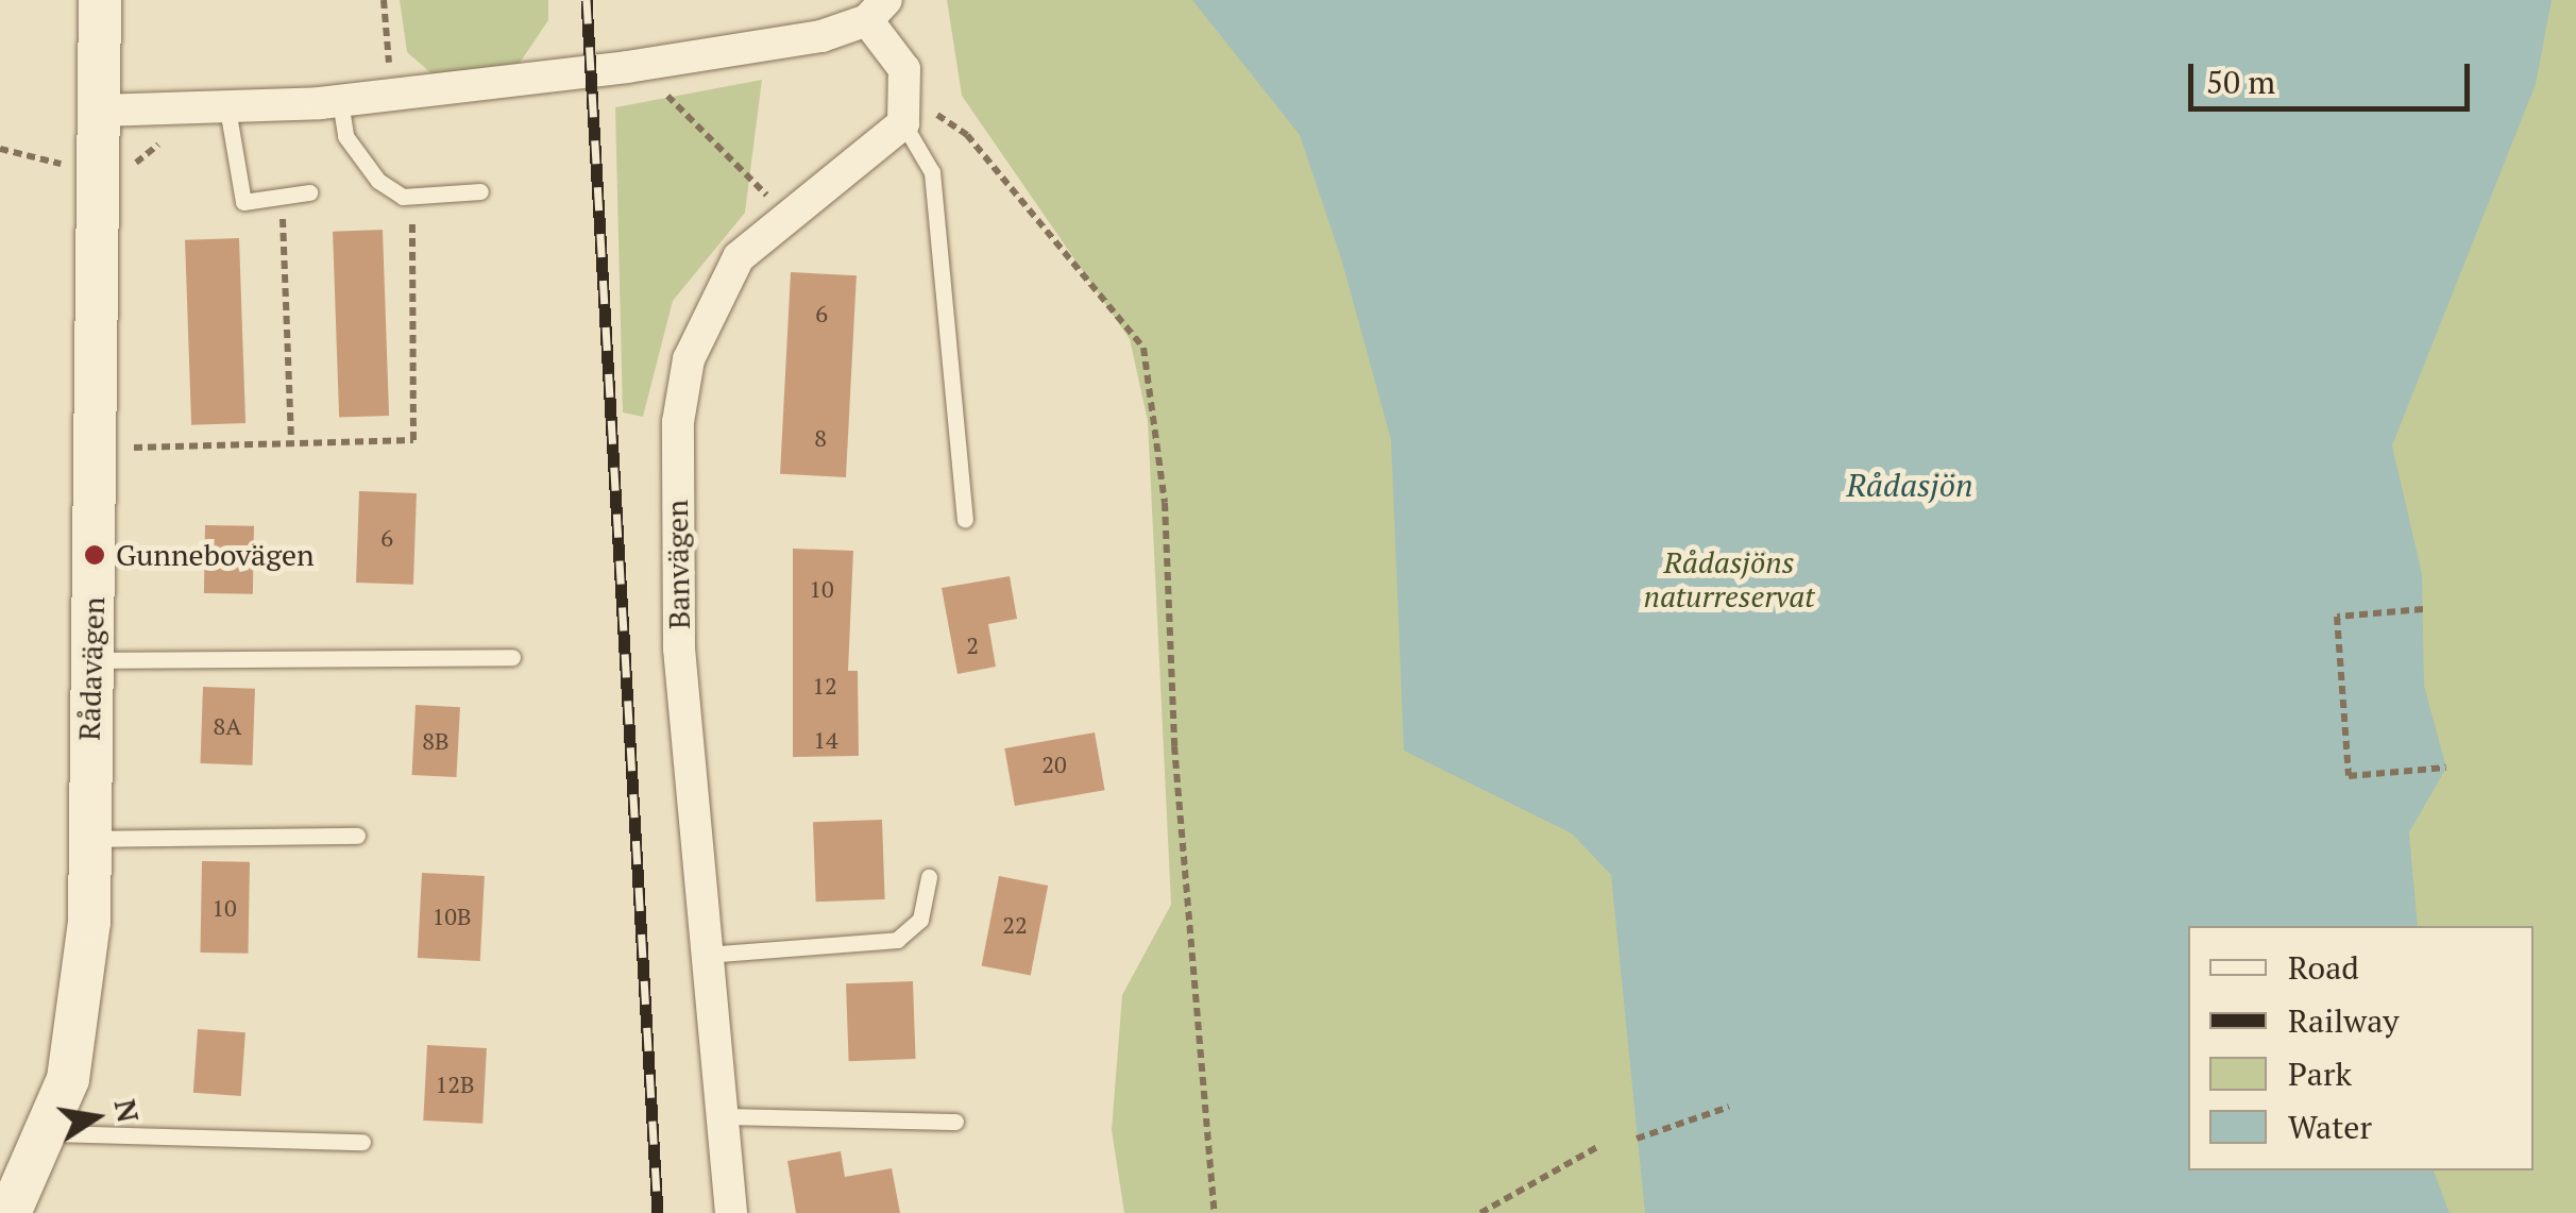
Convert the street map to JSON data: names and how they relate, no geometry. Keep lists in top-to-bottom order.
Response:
{
  "streets": {
    "street": ["Banvägen", "Rådavägen"]
  },
  "water": ["Rådasjön"],
  "parks": ["Rådasjöns naturreservat"],
  "places": ["Gunnebovägen"],
  "house_numbers": [
    "6",
    "8",
    "6",
    "10",
    "2",
    "12",
    "8A",
    "14",
    "8B",
    "20",
    "10",
    "10B",
    "22",
    "12B"
  ],
  "legend": [
    "Road",
    "Railway",
    "Park",
    "Water"
  ],
  "scale_bar": "50 m",
  "north": "right"
}
